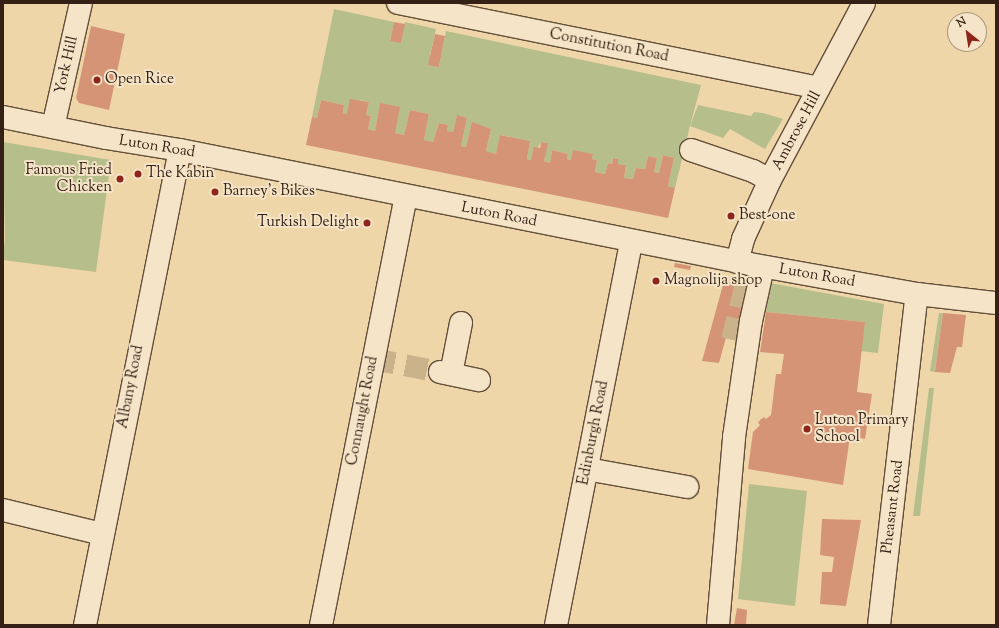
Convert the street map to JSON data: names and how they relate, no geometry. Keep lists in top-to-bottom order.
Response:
{
  "streets": {
    "street": [
      "Constitution Road",
      "York Hill",
      "Ambrose Hill",
      "Luton Road",
      "Albany Road",
      "Connaught Road",
      "Edinburgh Road",
      "Pheasant Road"
    ]
  },
  "crossings": [
    ["Constitution Road", "Ambrose Hill"],
    ["York Hill", "Luton Road"],
    ["Ambrose Hill", "Luton Road"],
    ["Luton Road", "Albany Road"],
    ["Luton Road", "Connaught Road"],
    ["Luton Road", "Edinburgh Road"],
    ["Luton Road", "Pheasant Road"]
  ],
  "places": [
    "Open Rice",
    "The Kabin",
    "Famous Fried Chicken",
    "Barney's Bikes",
    "Best-one",
    "Turkish Delight",
    "Magnolija shop",
    "Luton Primary School"
  ],
  "north": "top left"
}
